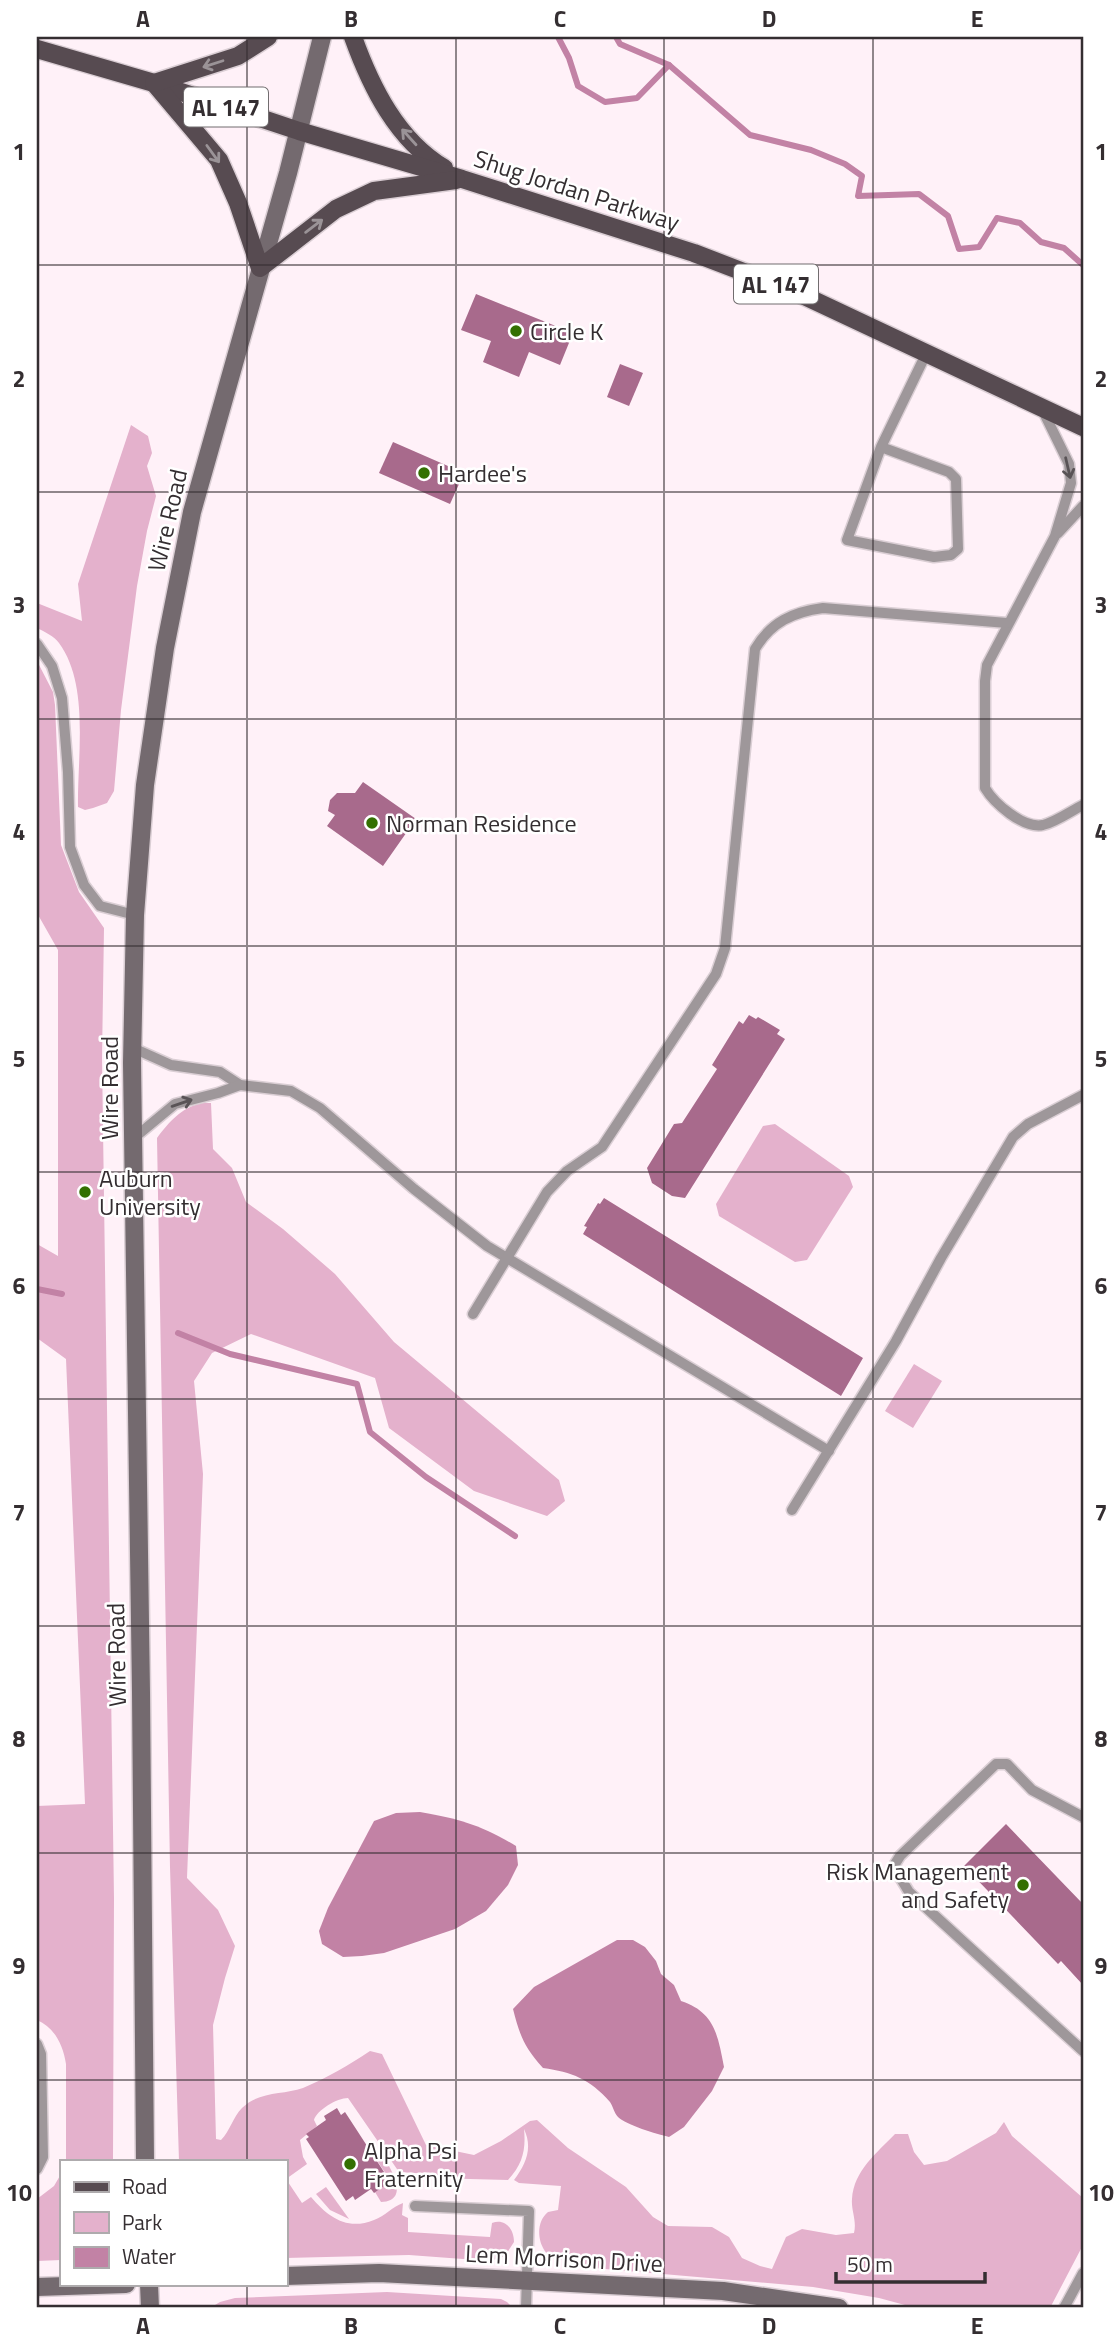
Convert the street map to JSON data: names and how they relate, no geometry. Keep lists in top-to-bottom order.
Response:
{
  "streets": {
    "main road": ["AL 147", "Shug Jordan Parkway"],
    "street": ["Wire Road", "Lem Morrison Drive"]
  },
  "crossings": [
    ["Shug Jordan Parkway", "Wire Road"]
  ],
  "places": [
    "Circle K",
    "Hardee's",
    "Norman Residence",
    "Auburn University",
    "Risk Management and Safety",
    "Alpha Psi Fraternity"
  ],
  "legend": ["Road", "Park", "Water"],
  "scale_bar": "50 m",
  "grid": {
    "columns": [
      "A",
      "B",
      "C",
      "D",
      "E"
    ],
    "rows": [
      "1",
      "2",
      "3",
      "4",
      "5",
      "6",
      "7",
      "8",
      "9",
      "10"
    ]
  }
}
